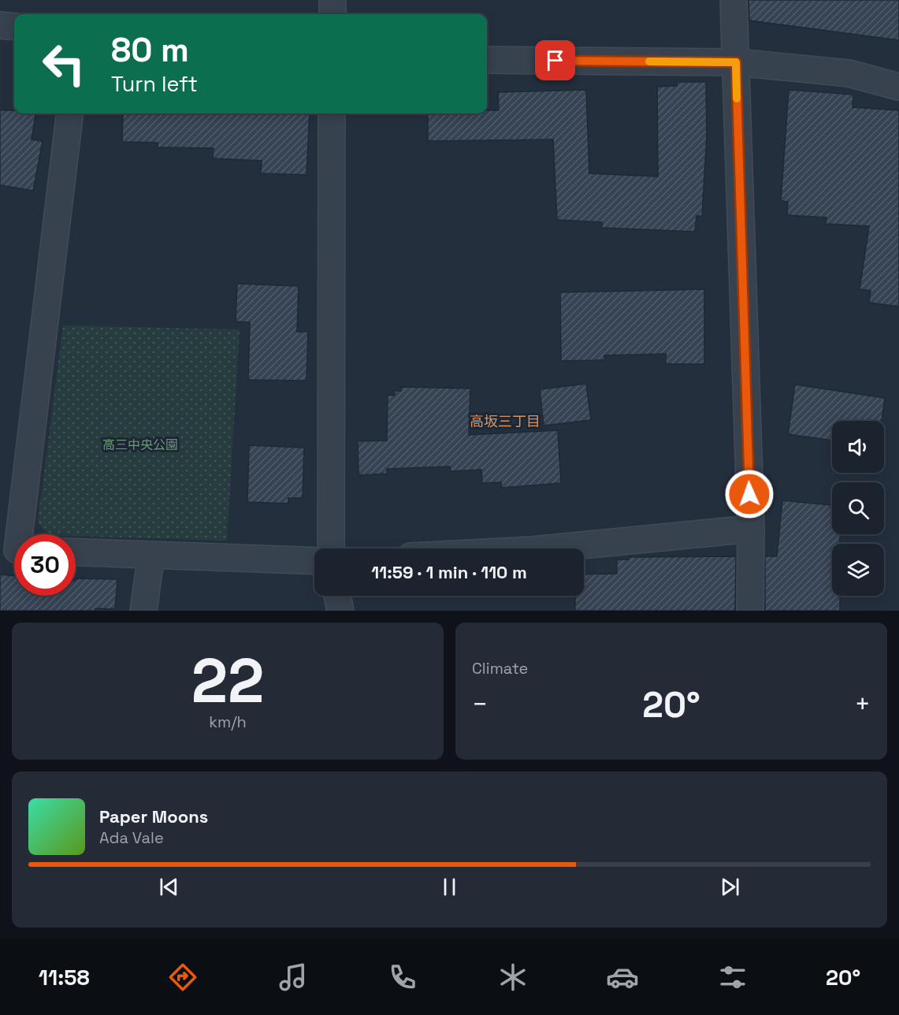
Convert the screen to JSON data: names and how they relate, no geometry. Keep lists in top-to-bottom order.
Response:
{
  "districts": ["高坂三丁目"],
  "parks": ["高三中央公園"],
  "page": {
    "turn": ["80 m", "Turn left"],
    "limit": "30",
    "trip": "11:59 · 1 min · 110 m",
    "tile": [
      ["22", "km/h"],
      "Climate"
    ],
    "heat": ["−", "20°", "+"],
    "song": ["Paper Moons", "Ada Vale"],
    "tabs": ["11:58", "20°"]
  }
}
